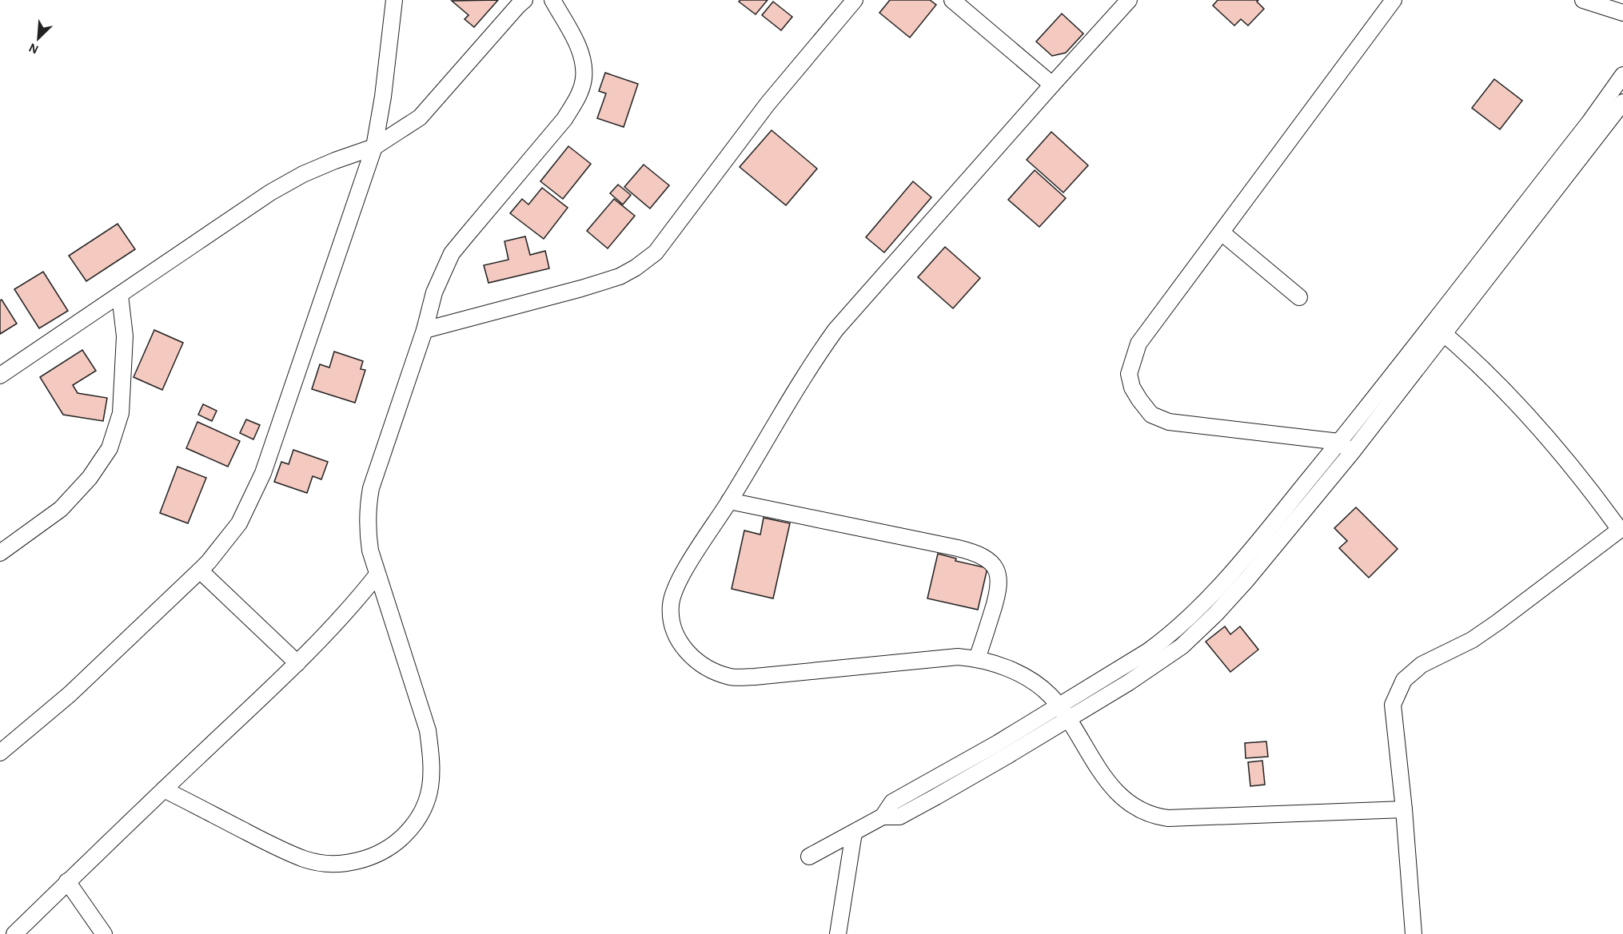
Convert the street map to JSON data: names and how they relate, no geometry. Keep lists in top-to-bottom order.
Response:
{
  "north": "bottom left"
}
